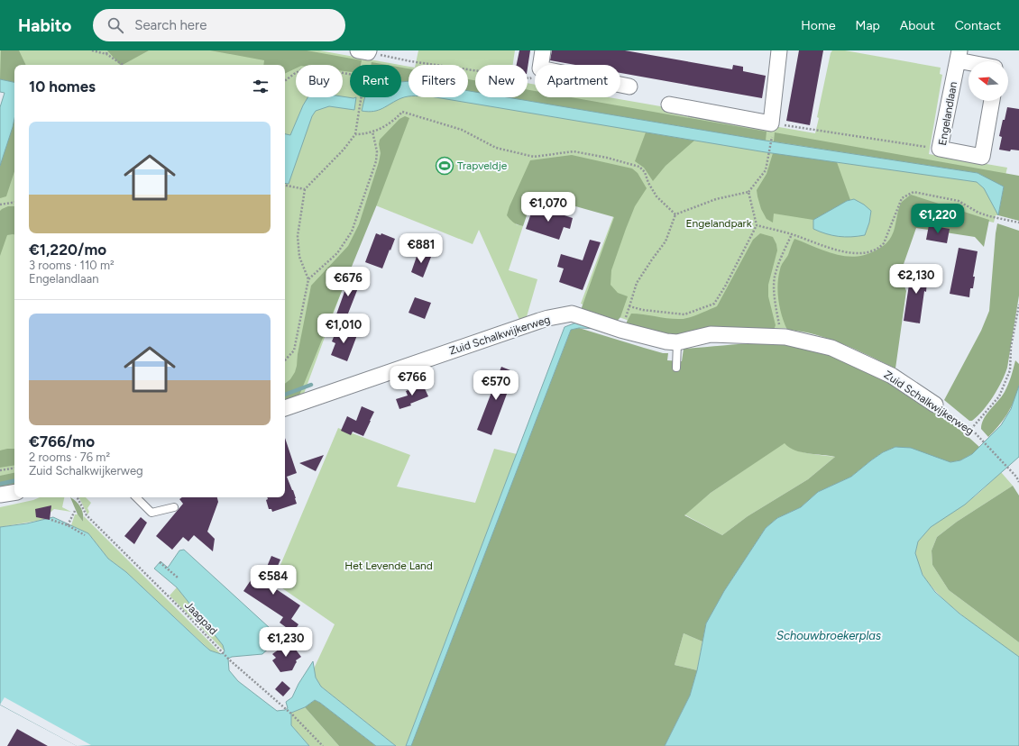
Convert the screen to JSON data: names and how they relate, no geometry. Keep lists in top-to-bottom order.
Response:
{
  "streets": {
    "street": ["Engelandlaan", "Zuid Schalkwijkerweg"],
    "path": ["Jaagpad"]
  },
  "water": ["Schouwbroekerplas"],
  "parks": ["Engelandpark", "Het Levende Land"],
  "places": {
    "sports": ["Trapveldje"]
  },
  "north": "left",
  "page": {
    "header": "Habito",
    "search": "Search here",
    "nav": [
      "Home",
      "Map",
      "About",
      "Contact"
    ],
    "chip": [
      "Buy",
      "Rent",
      "Filters",
      "New",
      "Apartment"
    ],
    "heading": "10 homes",
    "list": [
      {
        "name": "€1,220/mo",
        "note": "3 rooms · 110 m² · Engelandlaan"
      },
      {
        "name": "€766/mo",
        "note": "2 rooms · 76 m² · Zuid Schalkwijkerweg"
      }
    ],
    "price": [
      "€1,070",
      "€1,220",
      "€881",
      "€2,130",
      "€676",
      "€1,010",
      "€766",
      "€570",
      "€584",
      "€1,230"
    ]
  }
}
